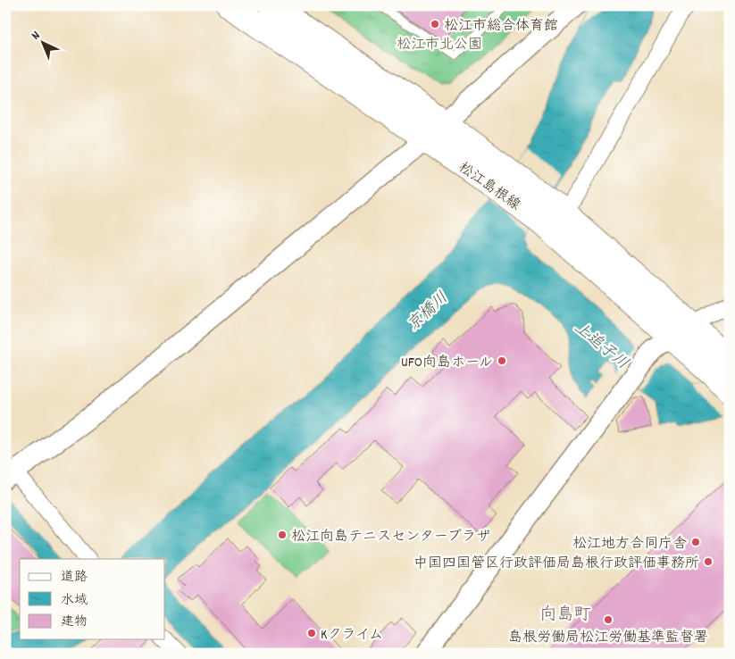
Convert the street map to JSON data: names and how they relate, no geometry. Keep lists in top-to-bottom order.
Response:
{
  "streets": {
    "main road": ["松江島根線"]
  },
  "districts": ["向島町"],
  "water": ["京橋川", "上追子川"],
  "parks": ["松江市北公園"],
  "places": [
    "松江市総合体育館",
    "UFO向島ホール",
    "松江向島テニスセンタープラザ",
    "松江地方合同庁舎",
    "中国四国管区行政評価局島根行政評価事務所",
    "島根労働局松江労働基準監督署",
    "Kクライム"
  ],
  "legend": ["道路", "水域", "建物"],
  "north": "top left"
}
